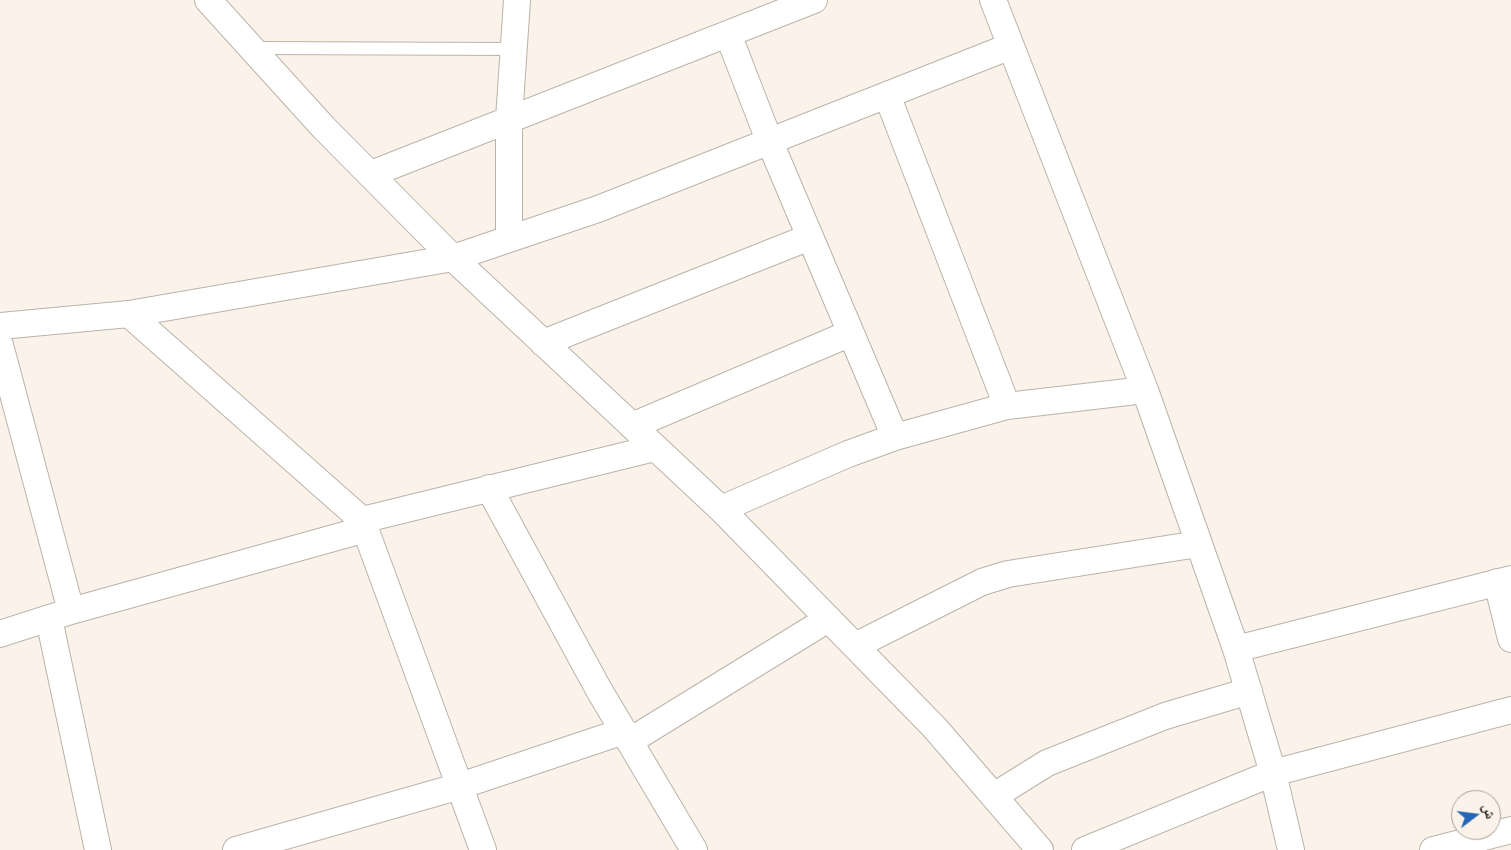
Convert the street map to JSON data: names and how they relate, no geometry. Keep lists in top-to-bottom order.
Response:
{
  "north": "right"
}
